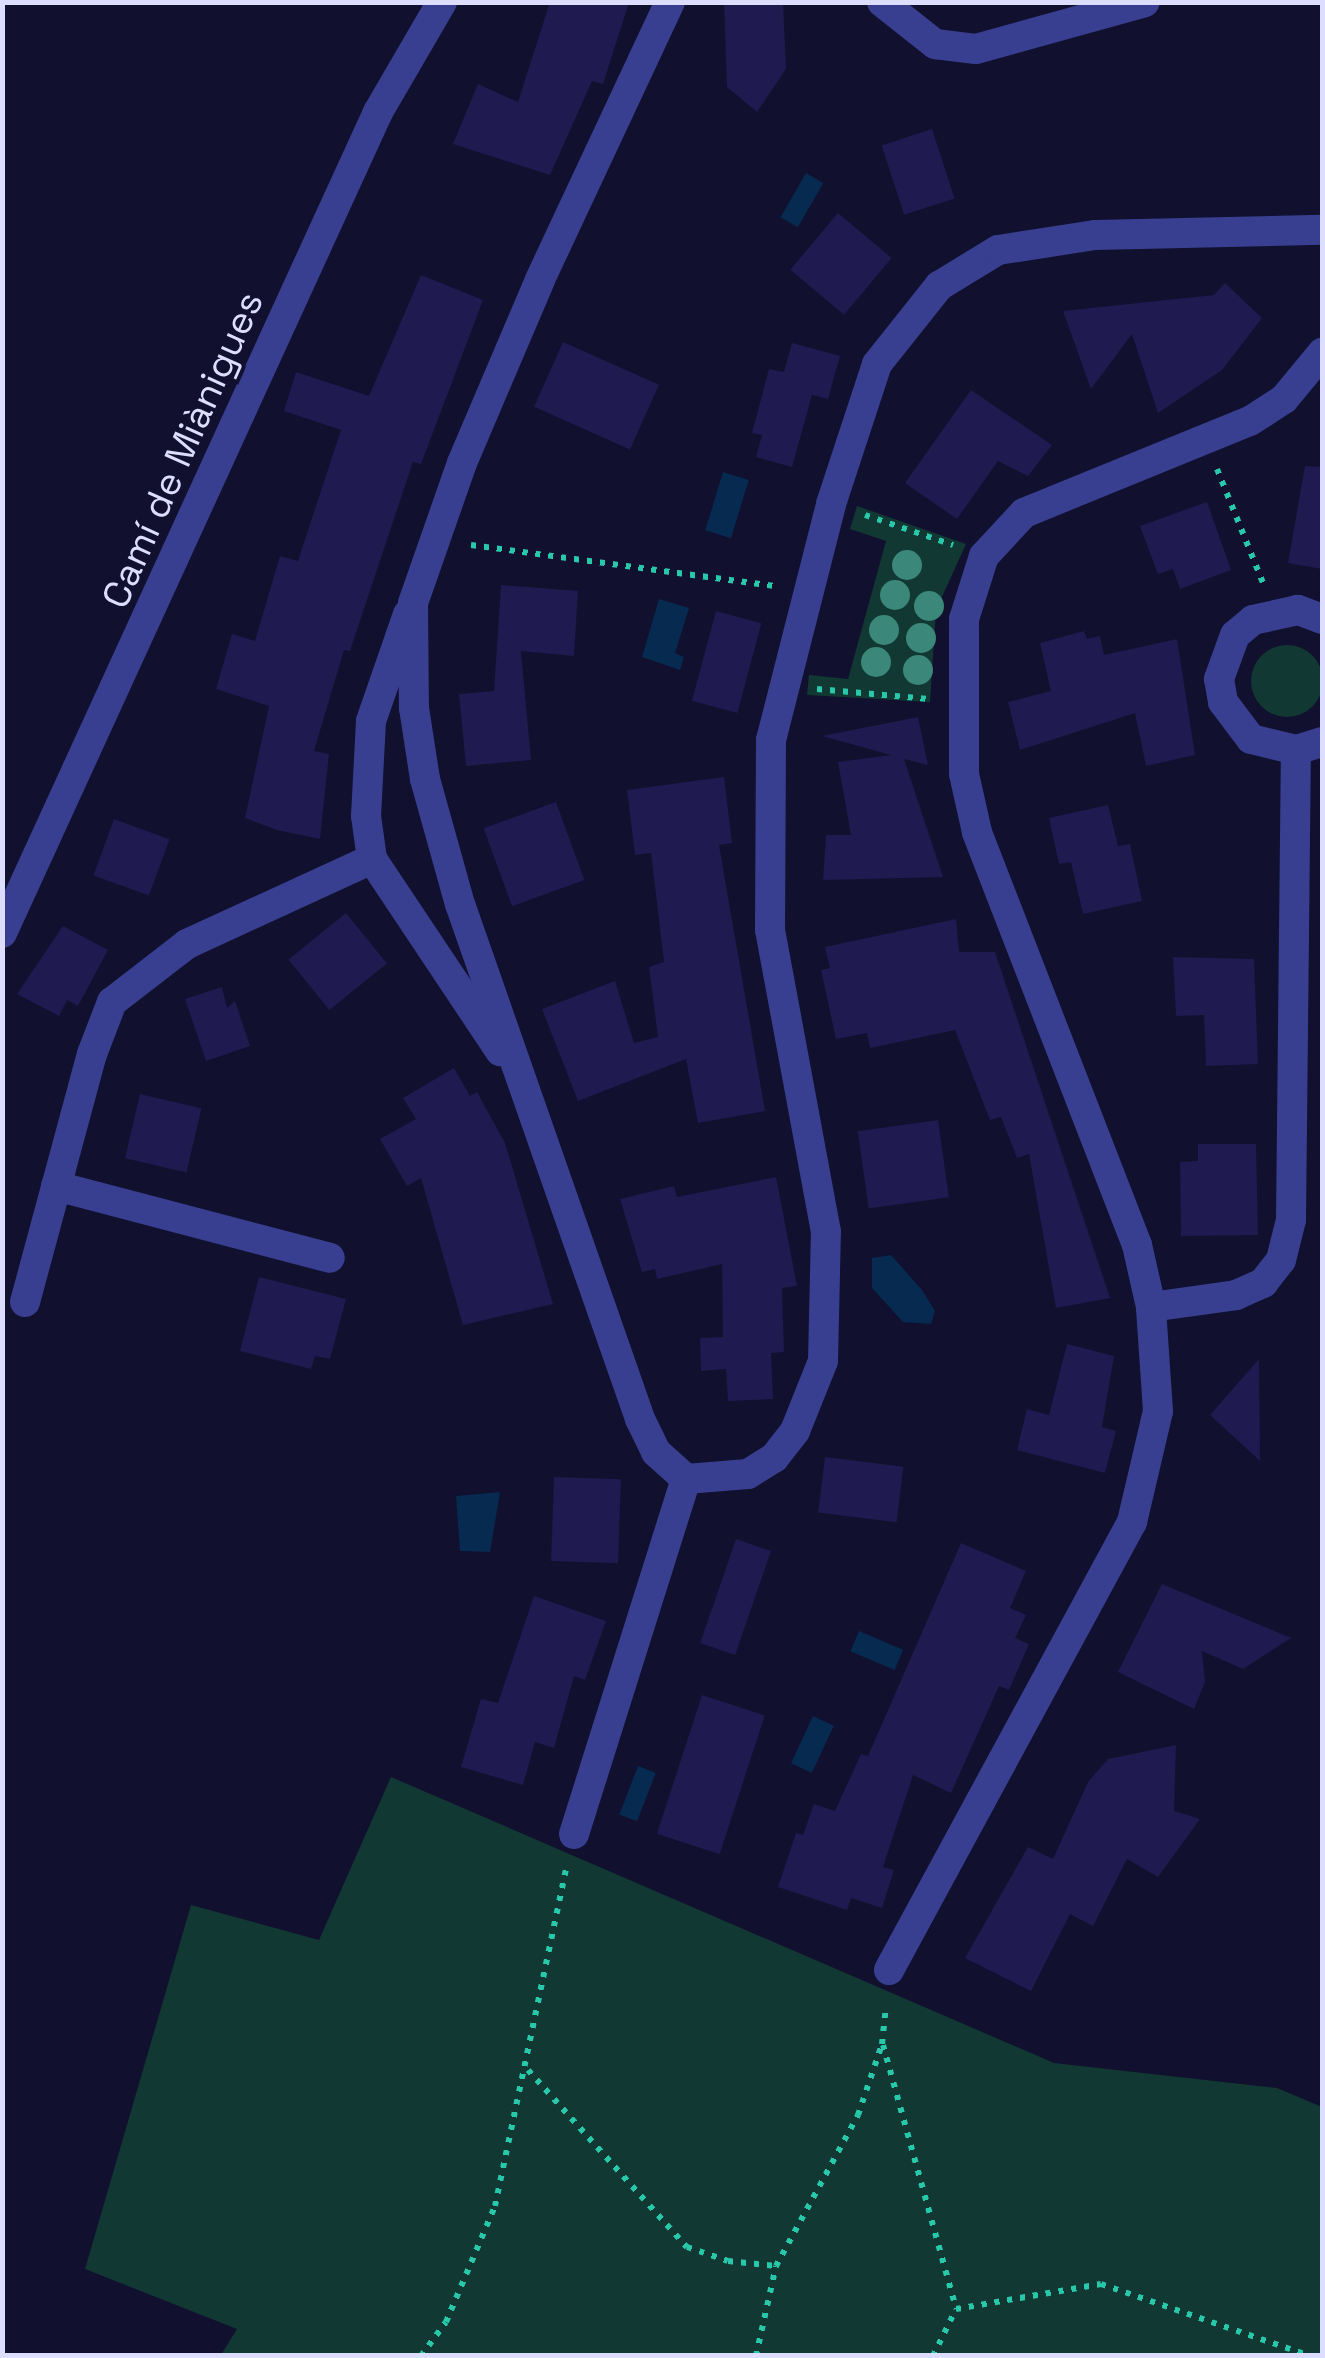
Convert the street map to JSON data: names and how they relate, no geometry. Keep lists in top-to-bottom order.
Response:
{
  "streets": {
    "street": ["Camí de Miànigues"]
  }
}
